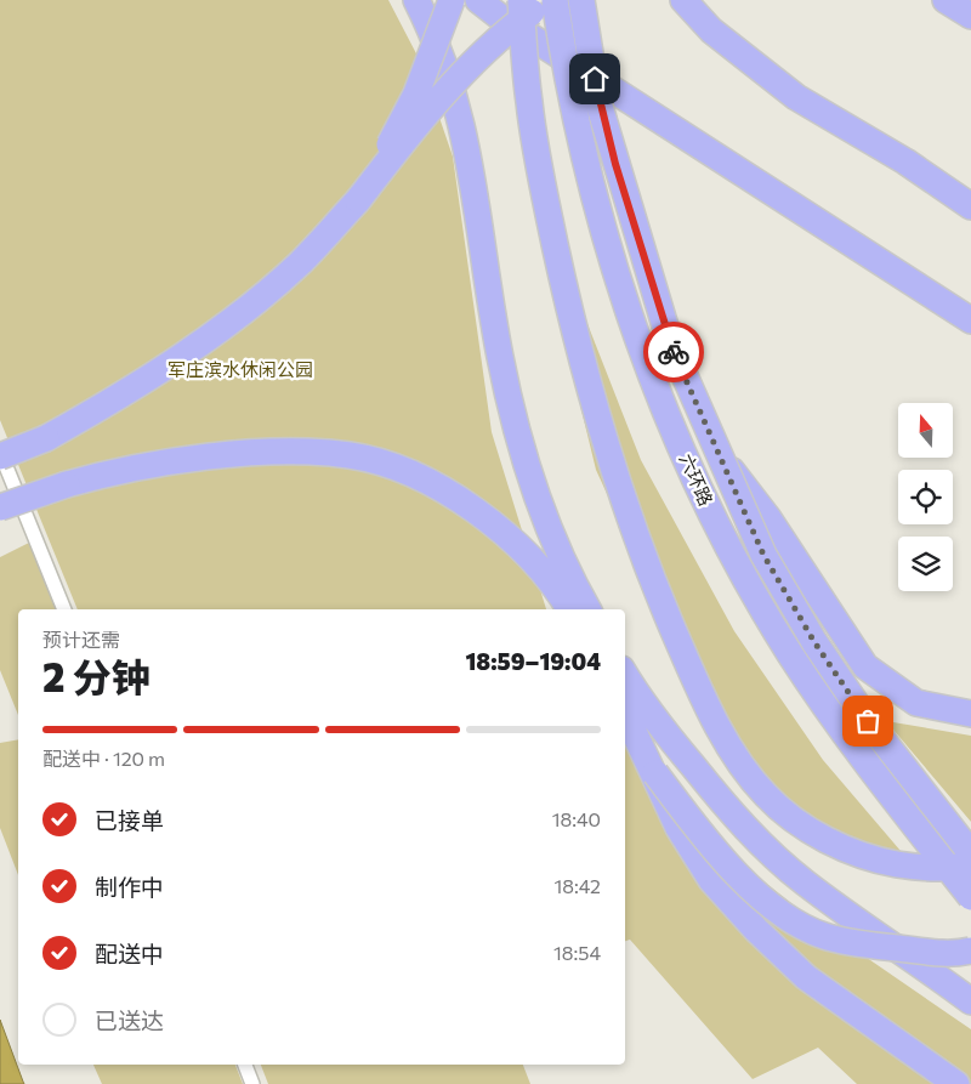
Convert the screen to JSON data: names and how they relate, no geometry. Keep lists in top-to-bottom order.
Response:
{
  "streets": {
    "highway": ["六环路"]
  },
  "parks": ["军庄滨水休闲公园"],
  "north": "top",
  "page": {
    "heading": ["2 分钟", "预计还需", "18:59–19:04"],
    "bar": "配送中 · 120 m",
    "list": [
      ["已接单", "18:40"],
      ["制作中", "18:42"],
      ["配送中", "18:54"],
      "已送达"
    ]
  }
}
